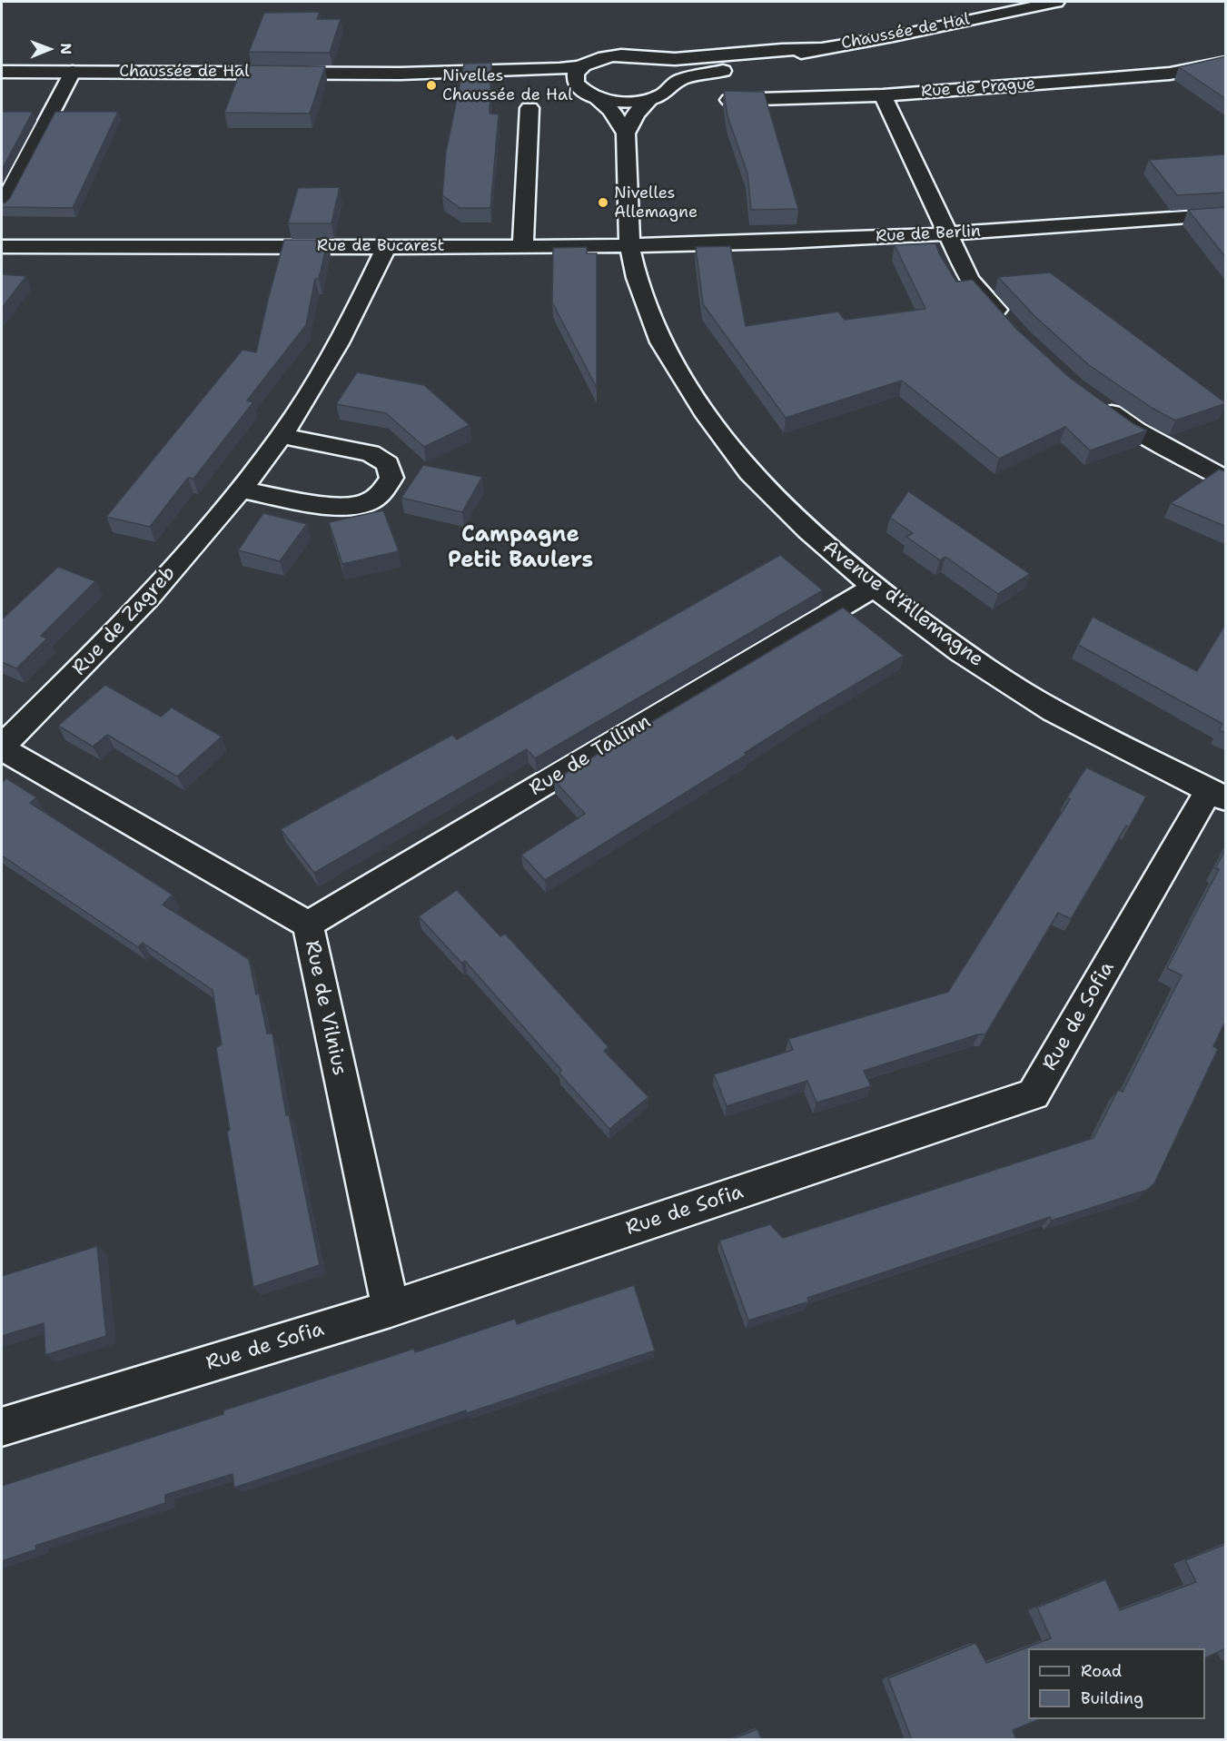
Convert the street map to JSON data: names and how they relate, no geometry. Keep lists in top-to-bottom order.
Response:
{
  "streets": {
    "street": [
      "Chaussée de Hal",
      "Rue de Prague",
      "Rue de Berlin",
      "Rue de Bucarest",
      "Avenue d'Allemagne",
      "Rue de Zagreb",
      "Rue de Tallinn",
      "Rue de Vilnius",
      "Rue de Sofia"
    ]
  },
  "crossings": [
    ["Chaussée de Hal", "Avenue d'Allemagne"],
    ["Rue de Berlin", "Rue de Bucarest"],
    ["Rue de Berlin", "Avenue d'Allemagne"],
    ["Rue de Bucarest", "Avenue d'Allemagne"],
    ["Rue de Bucarest", "Rue de Zagreb"],
    ["Avenue d'Allemagne", "Rue de Tallinn"],
    ["Avenue d'Allemagne", "Rue de Sofia"],
    ["Rue de Zagreb", "Rue de Vilnius"],
    ["Rue de Tallinn", "Rue de Vilnius"],
    ["Rue de Vilnius", "Rue de Sofia"]
  ],
  "districts": ["Campagne Petit Baulers"],
  "places": ["Nivelles Chaussée de Hal", "Nivelles Allemagne"],
  "legend": ["Road", "Building"],
  "north": "right"
}
